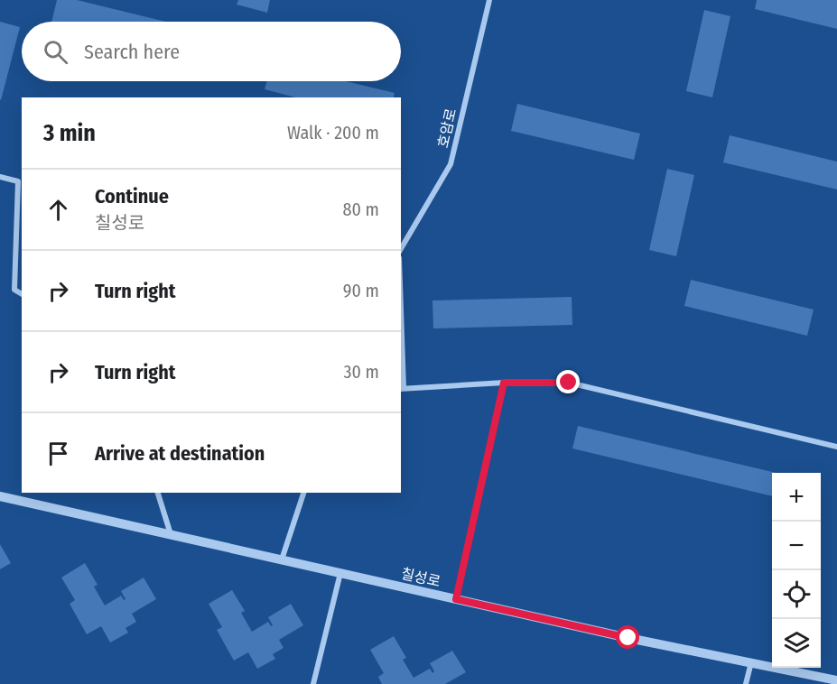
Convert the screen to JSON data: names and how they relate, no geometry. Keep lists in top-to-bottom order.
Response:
{
  "streets": {
    "street": ["호암로", "칠성로"]
  },
  "page": {
    "search": "Search here",
    "heading": ["3 min", "Walk · 200 m"],
    "list": [
      ["Continue", "칠성로", "80 m"],
      ["Turn right", "90 m"],
      ["Turn right", "30 m"],
      "Arrive at destination"
    ],
    "map_buttons": ["+", "−"]
  }
}
